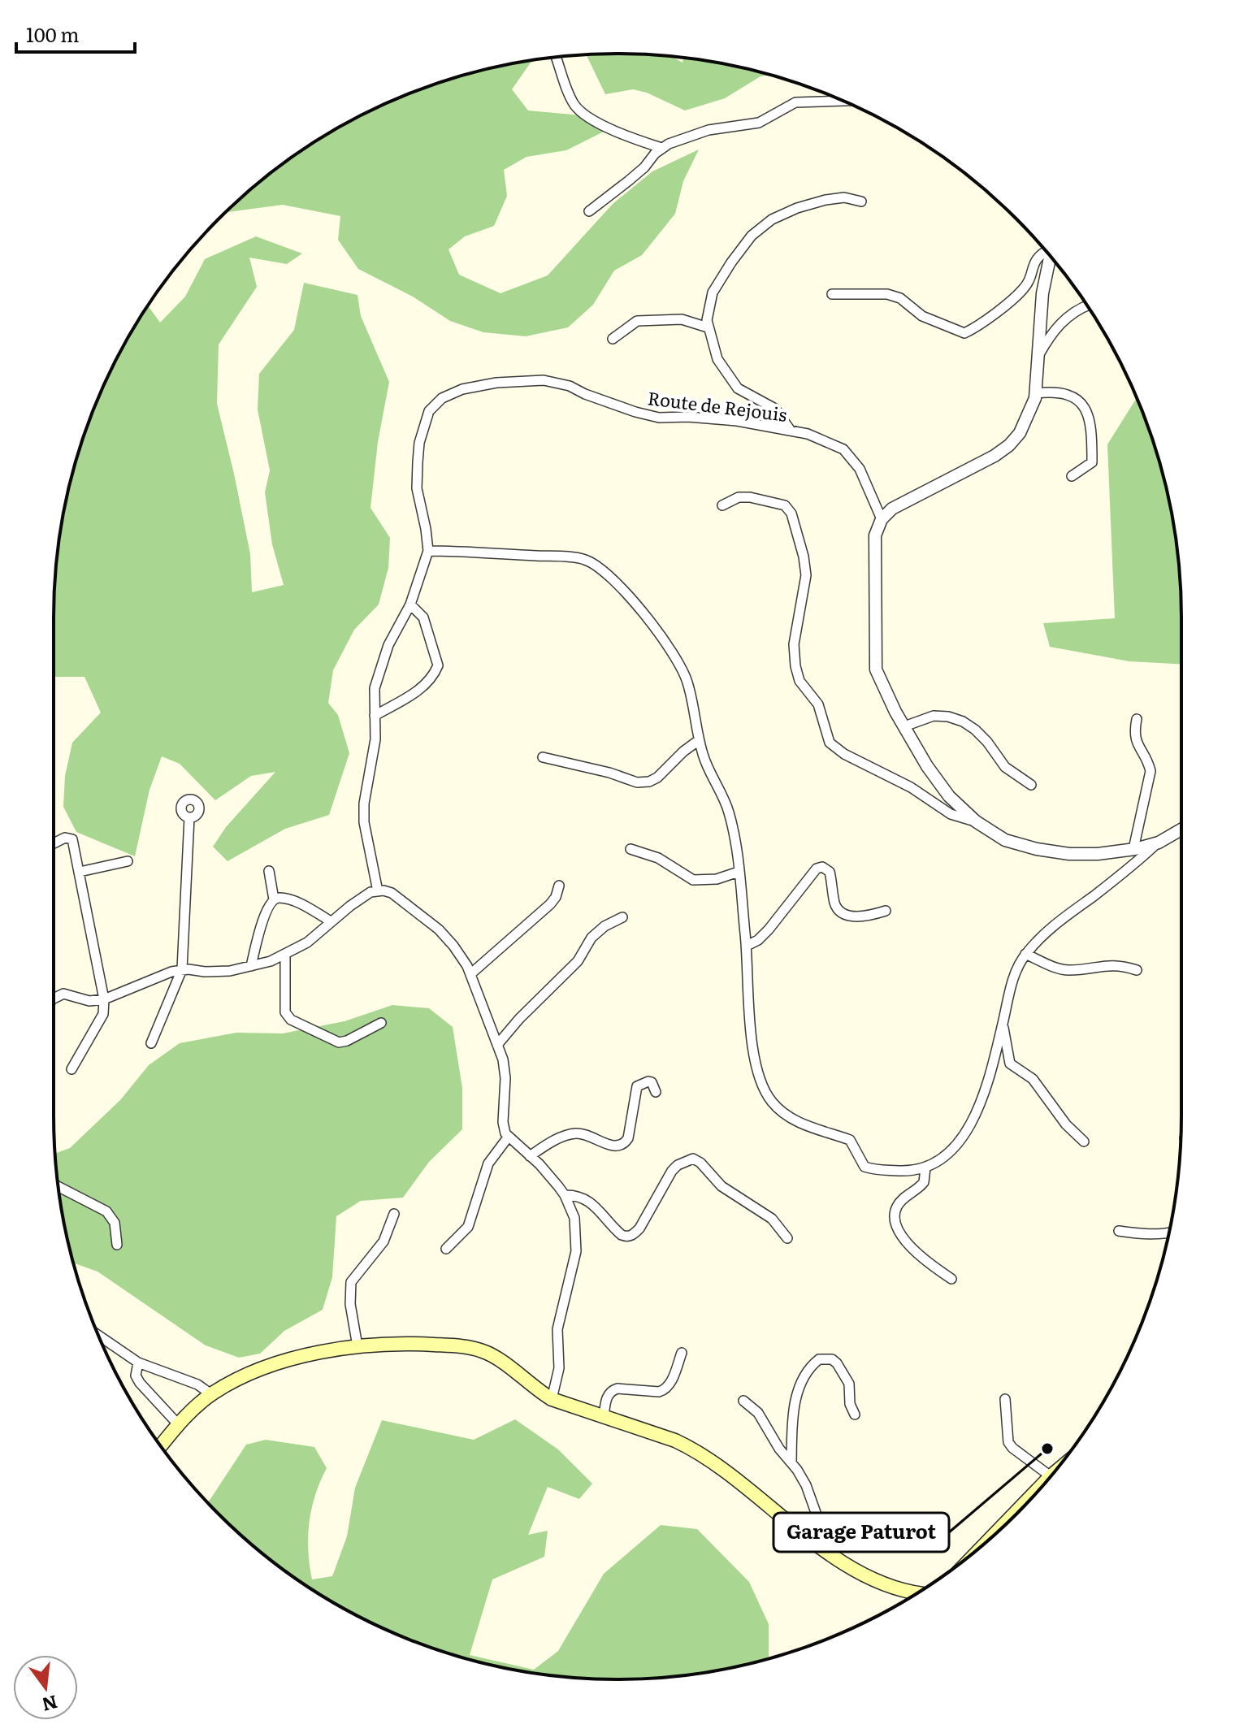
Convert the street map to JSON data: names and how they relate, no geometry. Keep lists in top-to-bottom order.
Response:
{
  "streets": {
    "street": ["Route de Rejouis"]
  },
  "places": ["Garage Paturot"],
  "scale_bar": "100 m",
  "north": "bottom"
}
